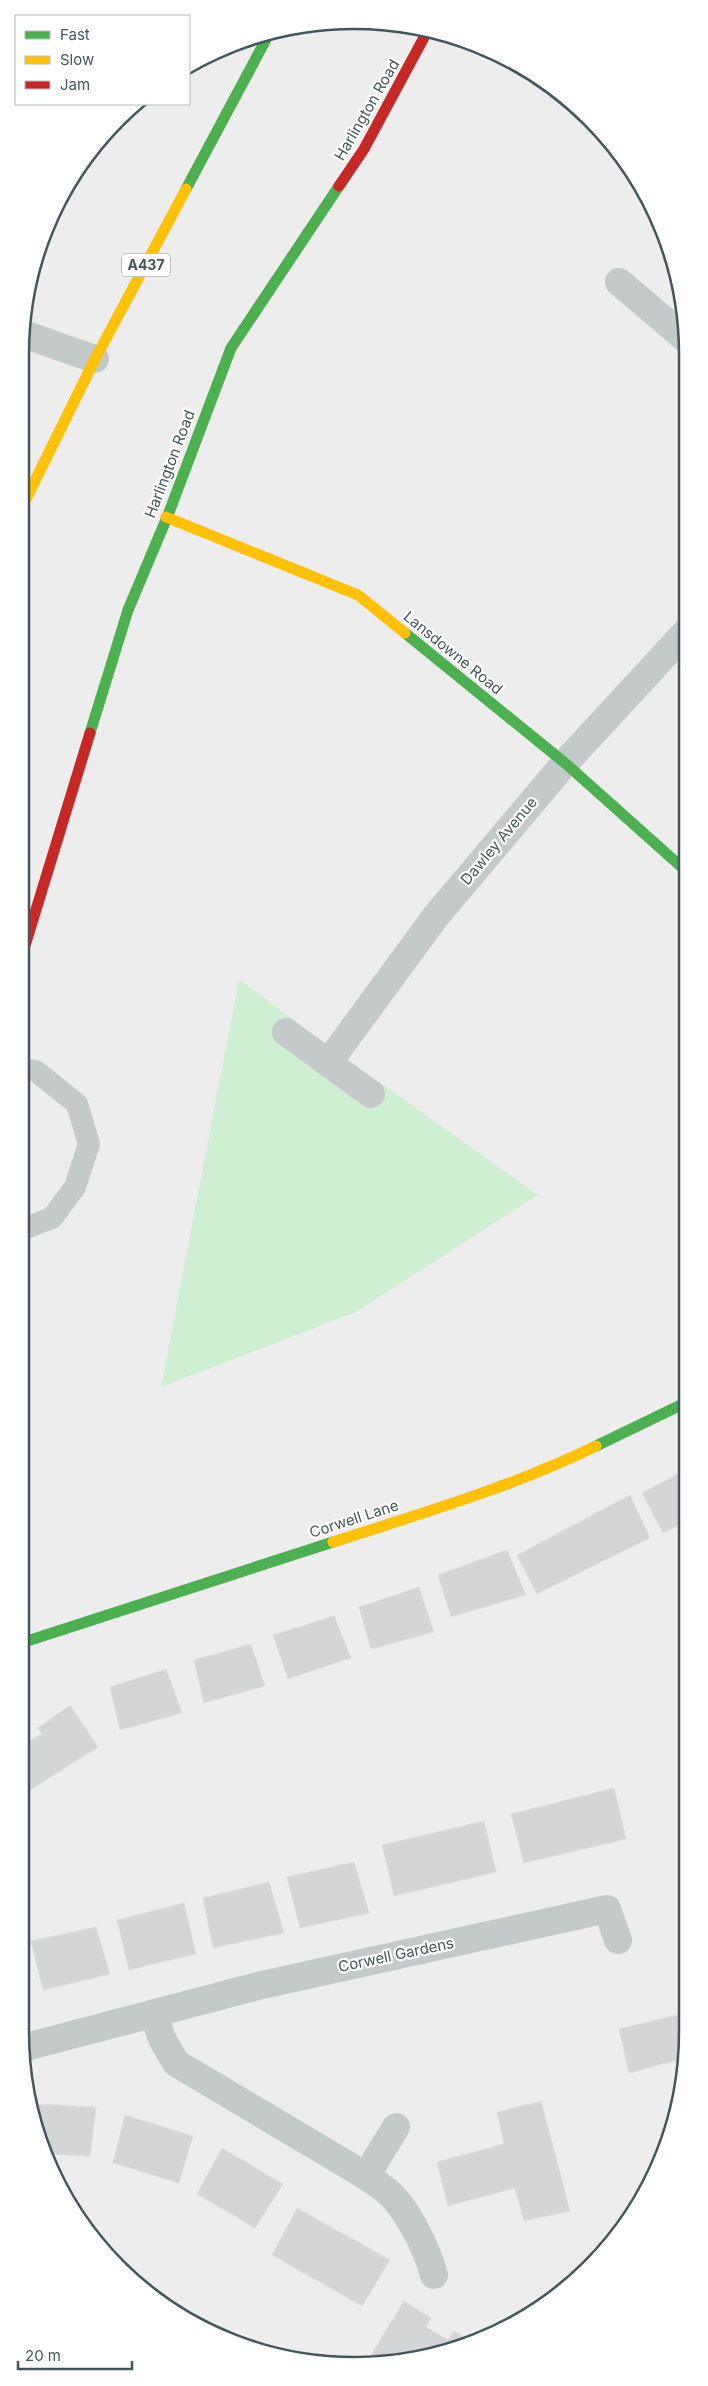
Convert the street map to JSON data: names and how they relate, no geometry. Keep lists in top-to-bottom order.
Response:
{
  "streets": {
    "street": [
      "Harlington Road",
      "A437",
      "Lansdowne Road",
      "Dawley Avenue",
      "Corwell Lane",
      "Corwell Gardens"
    ]
  },
  "crossings": [
    ["Harlington Road", "Lansdowne Road"],
    ["Lansdowne Road", "Dawley Avenue"]
  ],
  "legend": ["Fast", "Slow", "Jam"],
  "scale_bar": "20 m"
}
